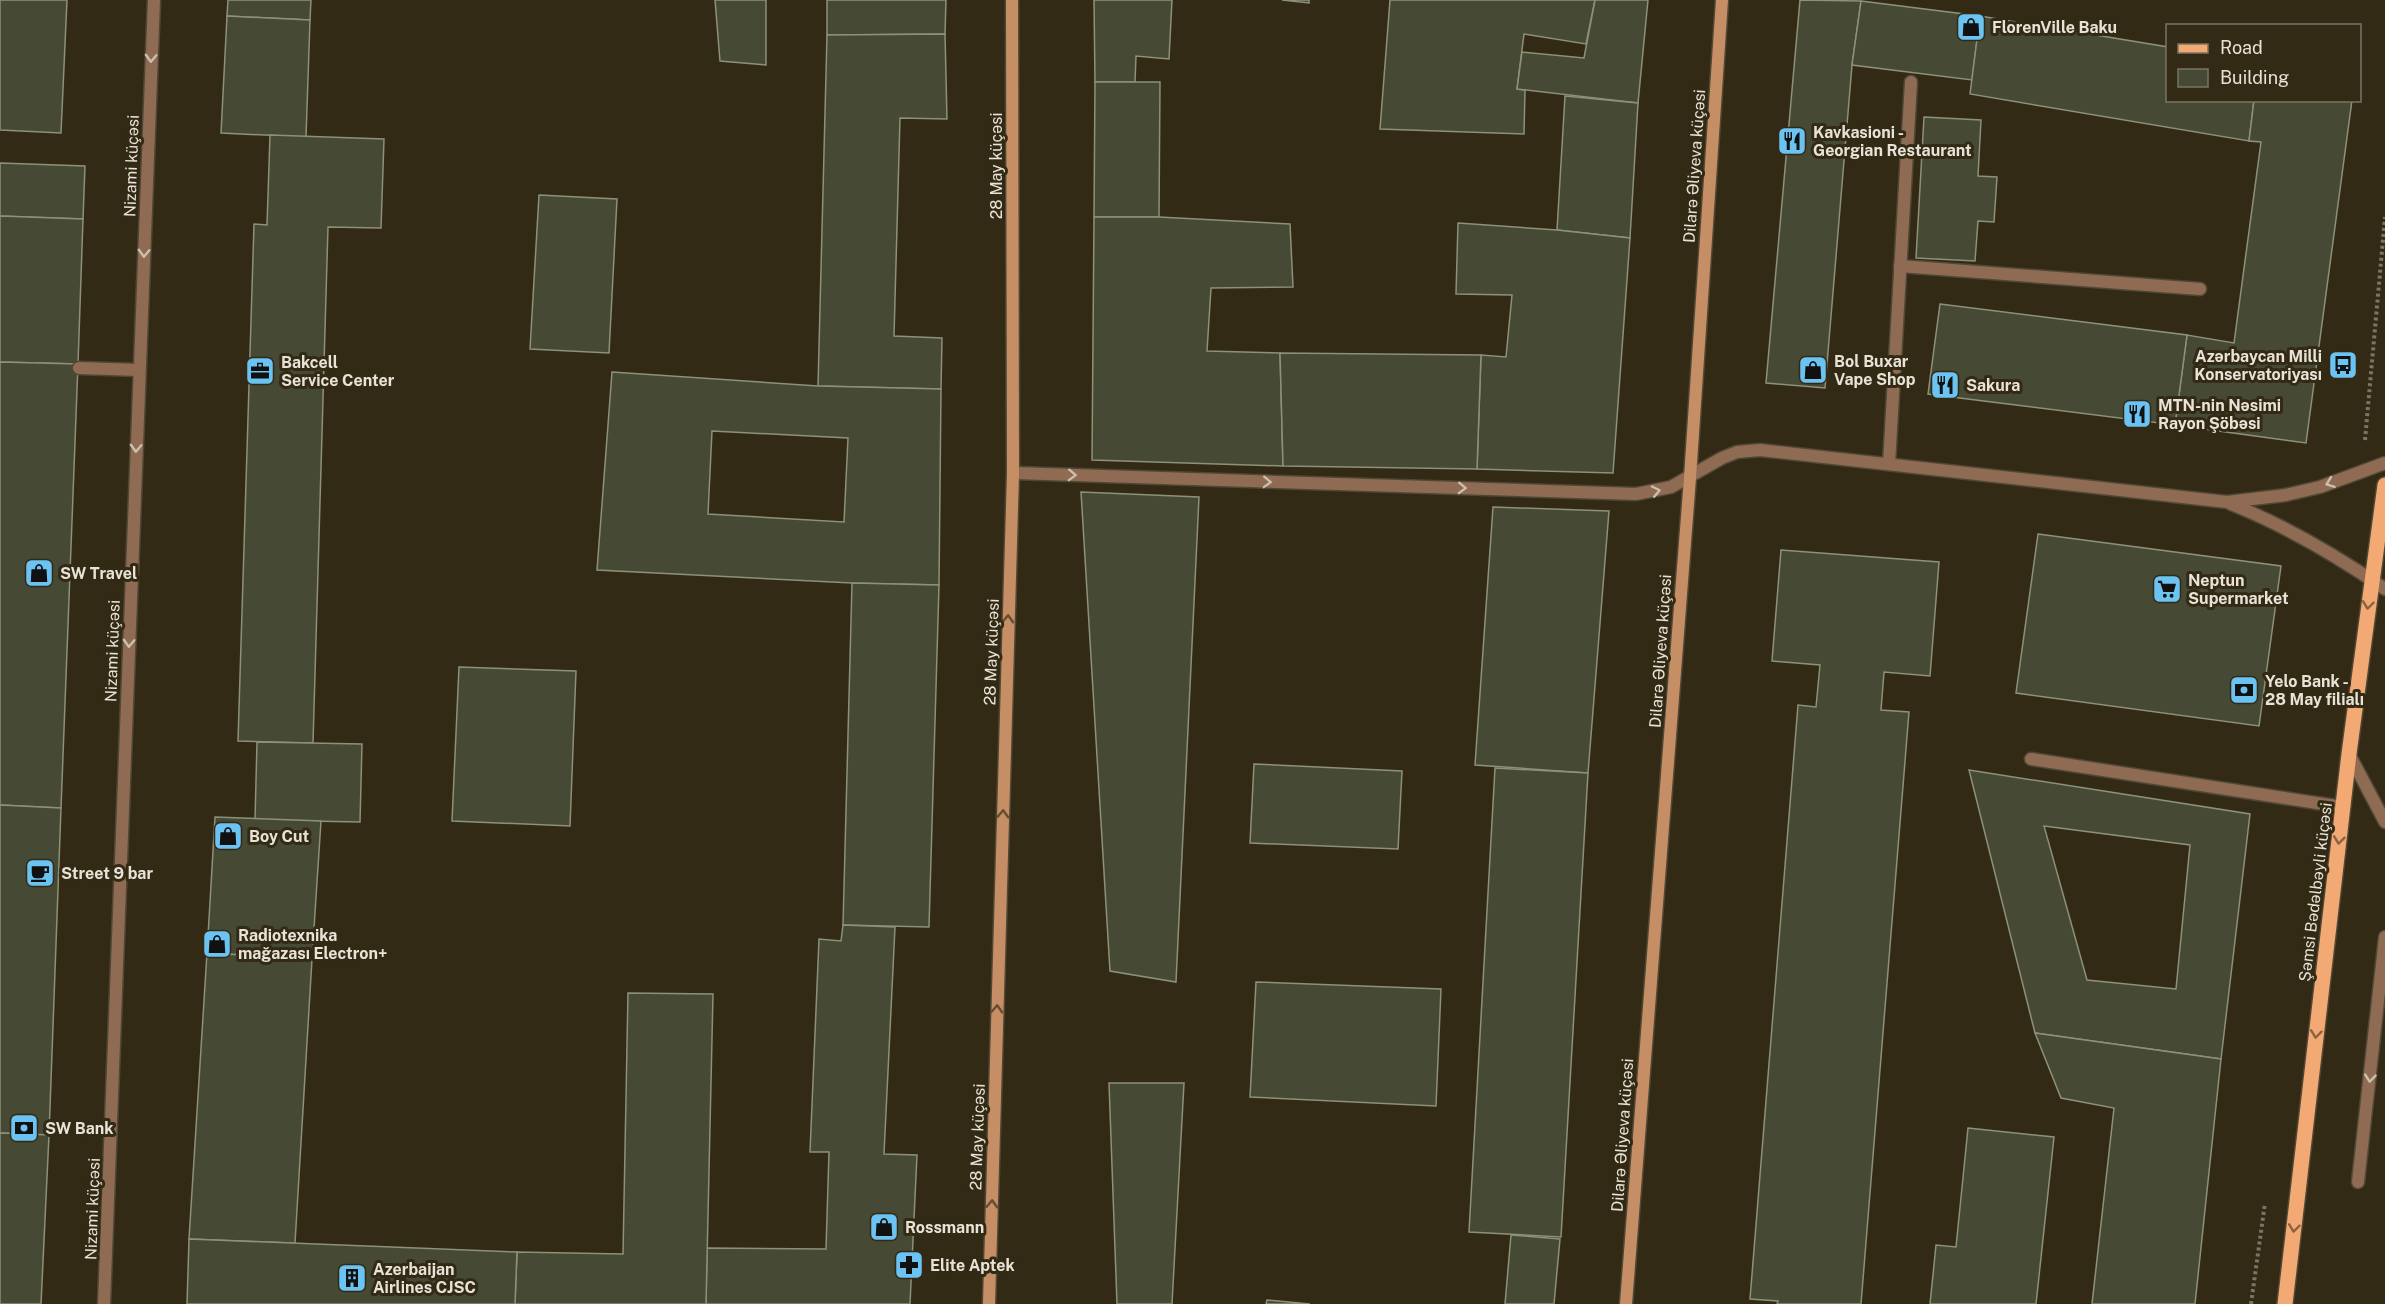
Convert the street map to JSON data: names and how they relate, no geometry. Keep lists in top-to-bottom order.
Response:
{
  "streets": {
    "main road": ["28 May küçəsi", "Dilarə Əliyeva küçəsi", "Şəmsi Bədəlbəyli küçəsi"],
    "street": ["Nizami küçəsi"]
  },
  "one_way": ["Nizami küçəsi", "28 May küçəsi", "Şəmsi Bədəlbəyli küçəsi"],
  "places": {
    "shop": [
      "FlorenVille Baku",
      "Bol Buxar Vape Shop",
      "SW Travel",
      "Boy Cut",
      "Radiotexnika mağazası Electron+",
      "Rossmann"
    ],
    "restaurant": ["Kavkasioni - Georgian Restaurant", "Sakura", "MTN-nin Nəsimi Rayon Şöbəsi"],
    "bus stop": ["Azərbaycan Milli Konservatoriyası"],
    "office": ["Bakcell Service Center"],
    "supermarket": ["Neptun Supermarket"],
    "bank": ["Yelo Bank - 28 May filialı", "SW Bank"],
    "cafe": ["Street 9 bar"],
    "pharmacy": ["Elite Aptek"],
    "building": ["Azerbaijan Airlines CJSC"]
  },
  "legend": ["Road", "Building"]
}
